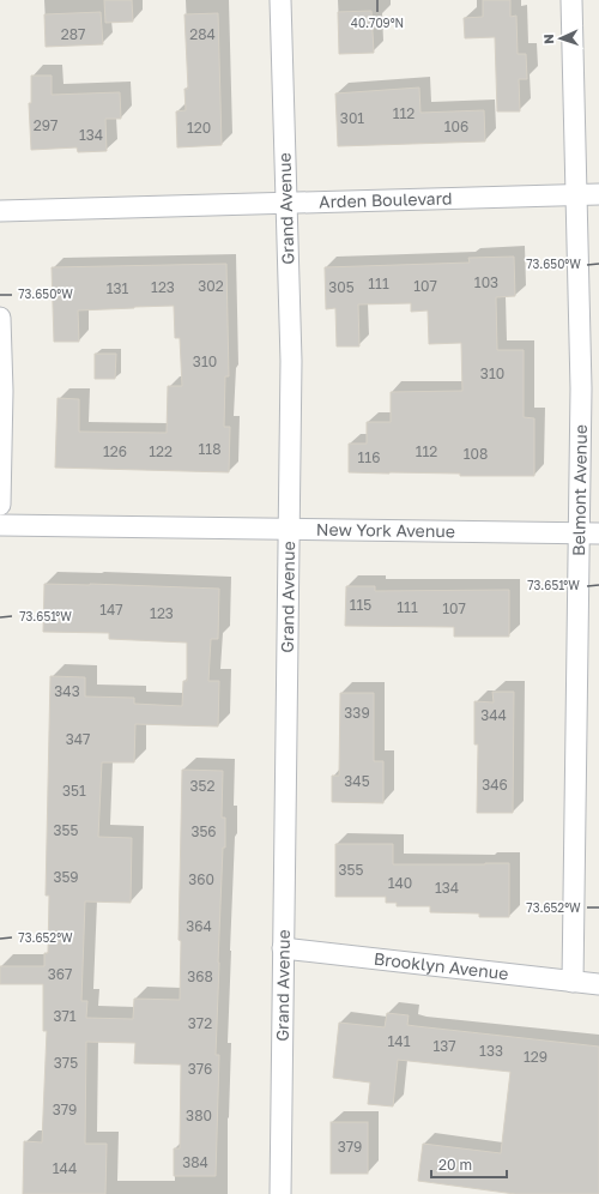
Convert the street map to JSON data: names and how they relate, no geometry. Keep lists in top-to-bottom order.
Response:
{
  "streets": {
    "street": [
      "Arden Boulevard",
      "Grand Avenue",
      "Belmont Avenue",
      "New York Avenue",
      "Brooklyn Avenue"
    ]
  },
  "crossings": [
    ["Arden Boulevard", "Grand Avenue"],
    ["Arden Boulevard", "Belmont Avenue"],
    ["Grand Avenue", "New York Avenue"],
    ["Grand Avenue", "Brooklyn Avenue"],
    ["Belmont Avenue", "New York Avenue"],
    ["Belmont Avenue", "Brooklyn Avenue"]
  ],
  "house_numbers": [
    "287",
    "284",
    "112",
    "301",
    "297",
    "106",
    "120",
    "134",
    "103",
    "111",
    "302",
    "107",
    "123",
    "305",
    "131",
    "310",
    "310",
    "118",
    "126",
    "122",
    "112",
    "108",
    "116",
    "115",
    "111",
    "107",
    "147",
    "123",
    "343",
    "339",
    "344",
    "347",
    "345",
    "346",
    "352",
    "351",
    "355",
    "356",
    "355",
    "359",
    "360",
    "140",
    "134",
    "364",
    "367",
    "368",
    "371",
    "372",
    "141",
    "137",
    "133",
    "129",
    "375",
    "376",
    "379",
    "380",
    "379",
    "384",
    "144"
  ],
  "scale_bar": "20 m",
  "north": "left",
  "coordinates": [
    "40.709°N",
    "73.650°W",
    "73.651°W",
    "73.652°W"
  ]
}
